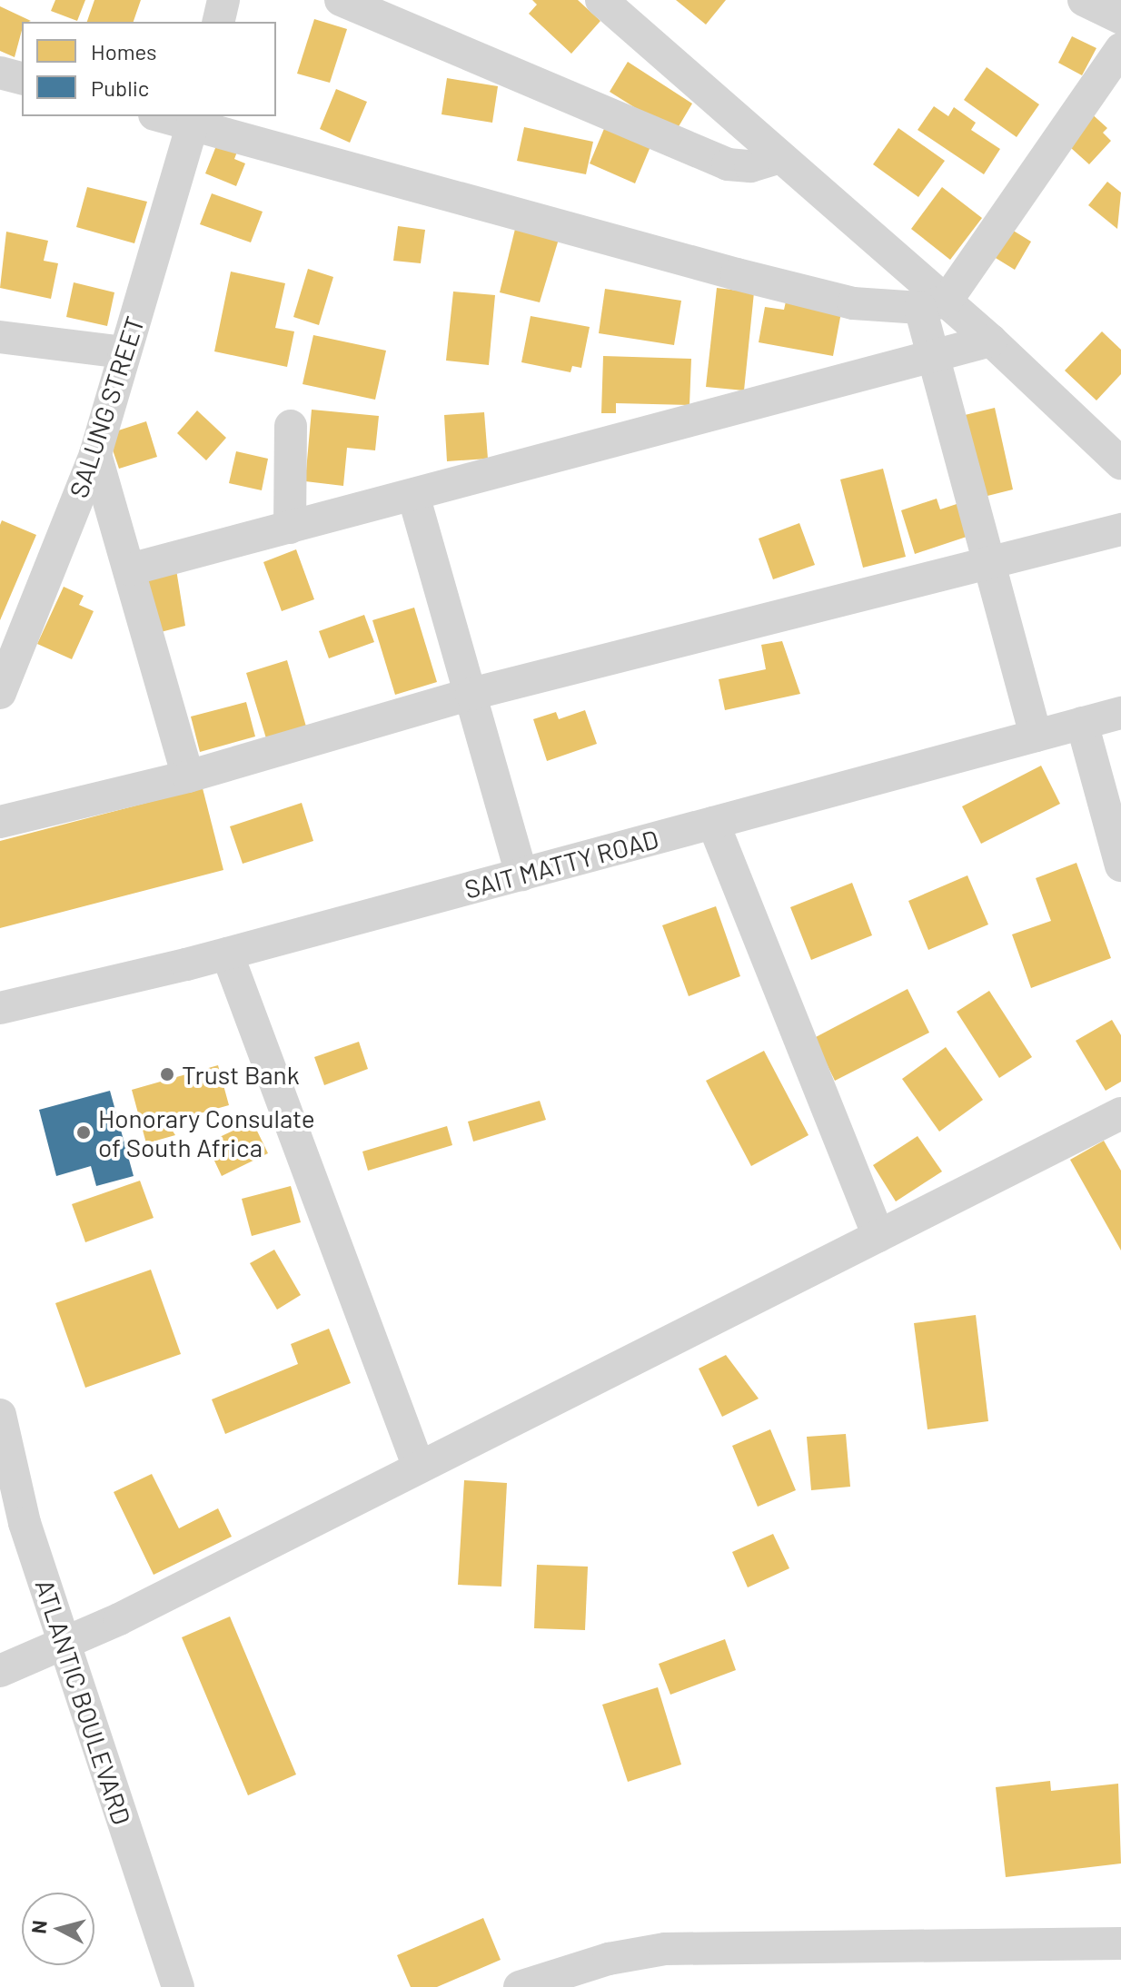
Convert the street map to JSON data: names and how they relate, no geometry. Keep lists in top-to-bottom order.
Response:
{
  "streets": {
    "street": ["SALUNG STREET", "SAIT MATTY ROAD", "ATLANTIC BOULEVARD"]
  },
  "places": ["Trust Bank", "Honorary Consulate of South Africa"],
  "legend": ["Homes", "Public"],
  "north": "left"
}
